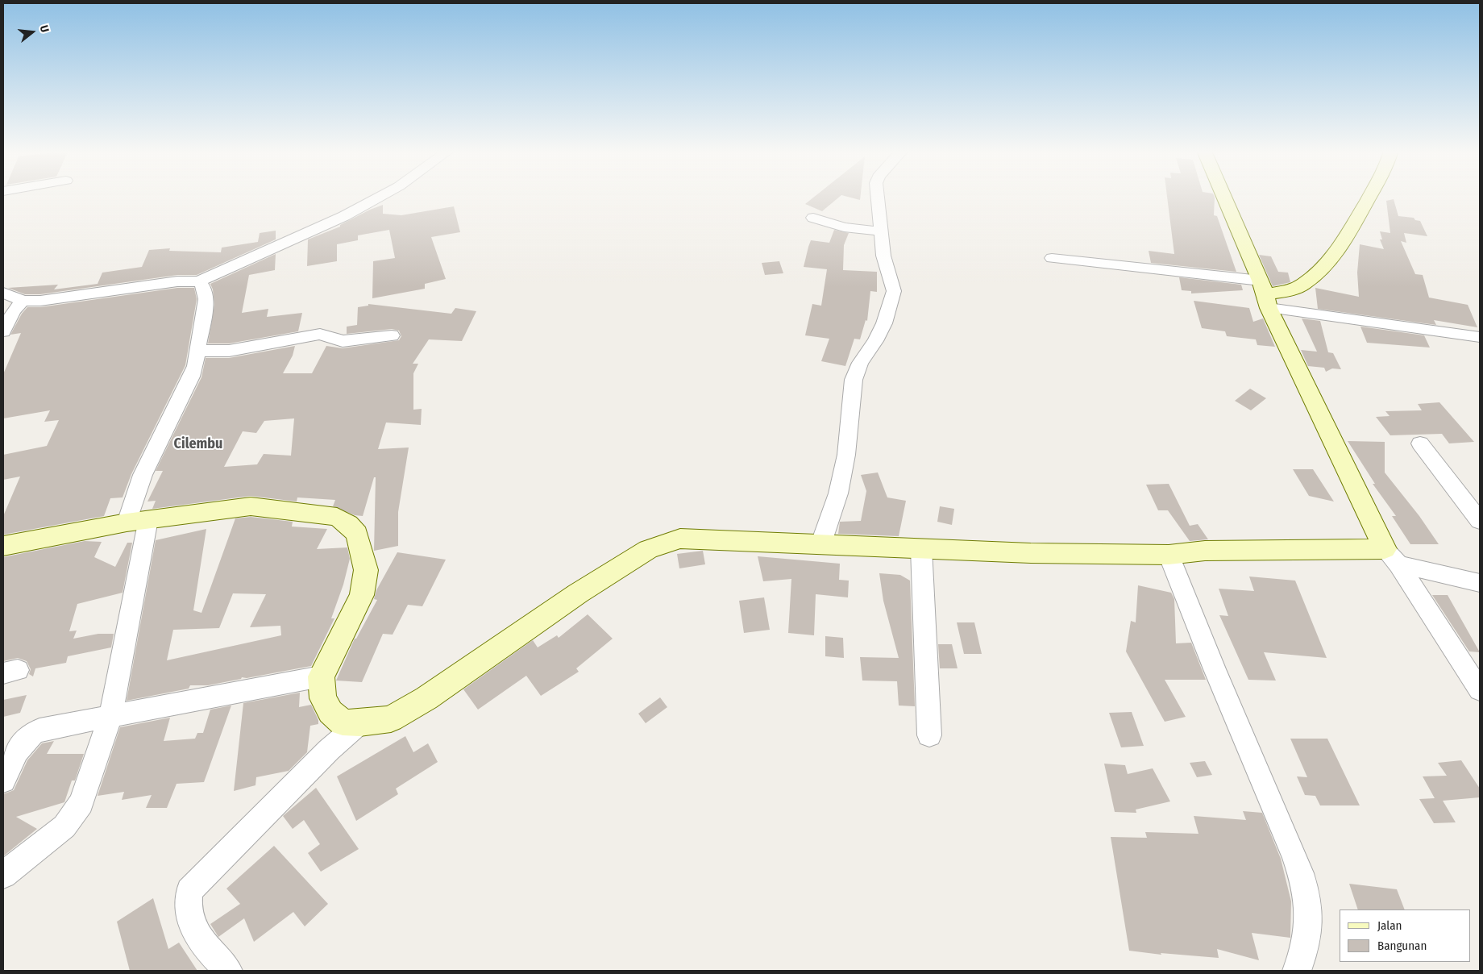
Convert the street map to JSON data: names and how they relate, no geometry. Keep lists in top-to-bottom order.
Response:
{
  "districts": ["Cilembu"],
  "legend": ["Jalan", "Bangunan"],
  "north": "right"
}
